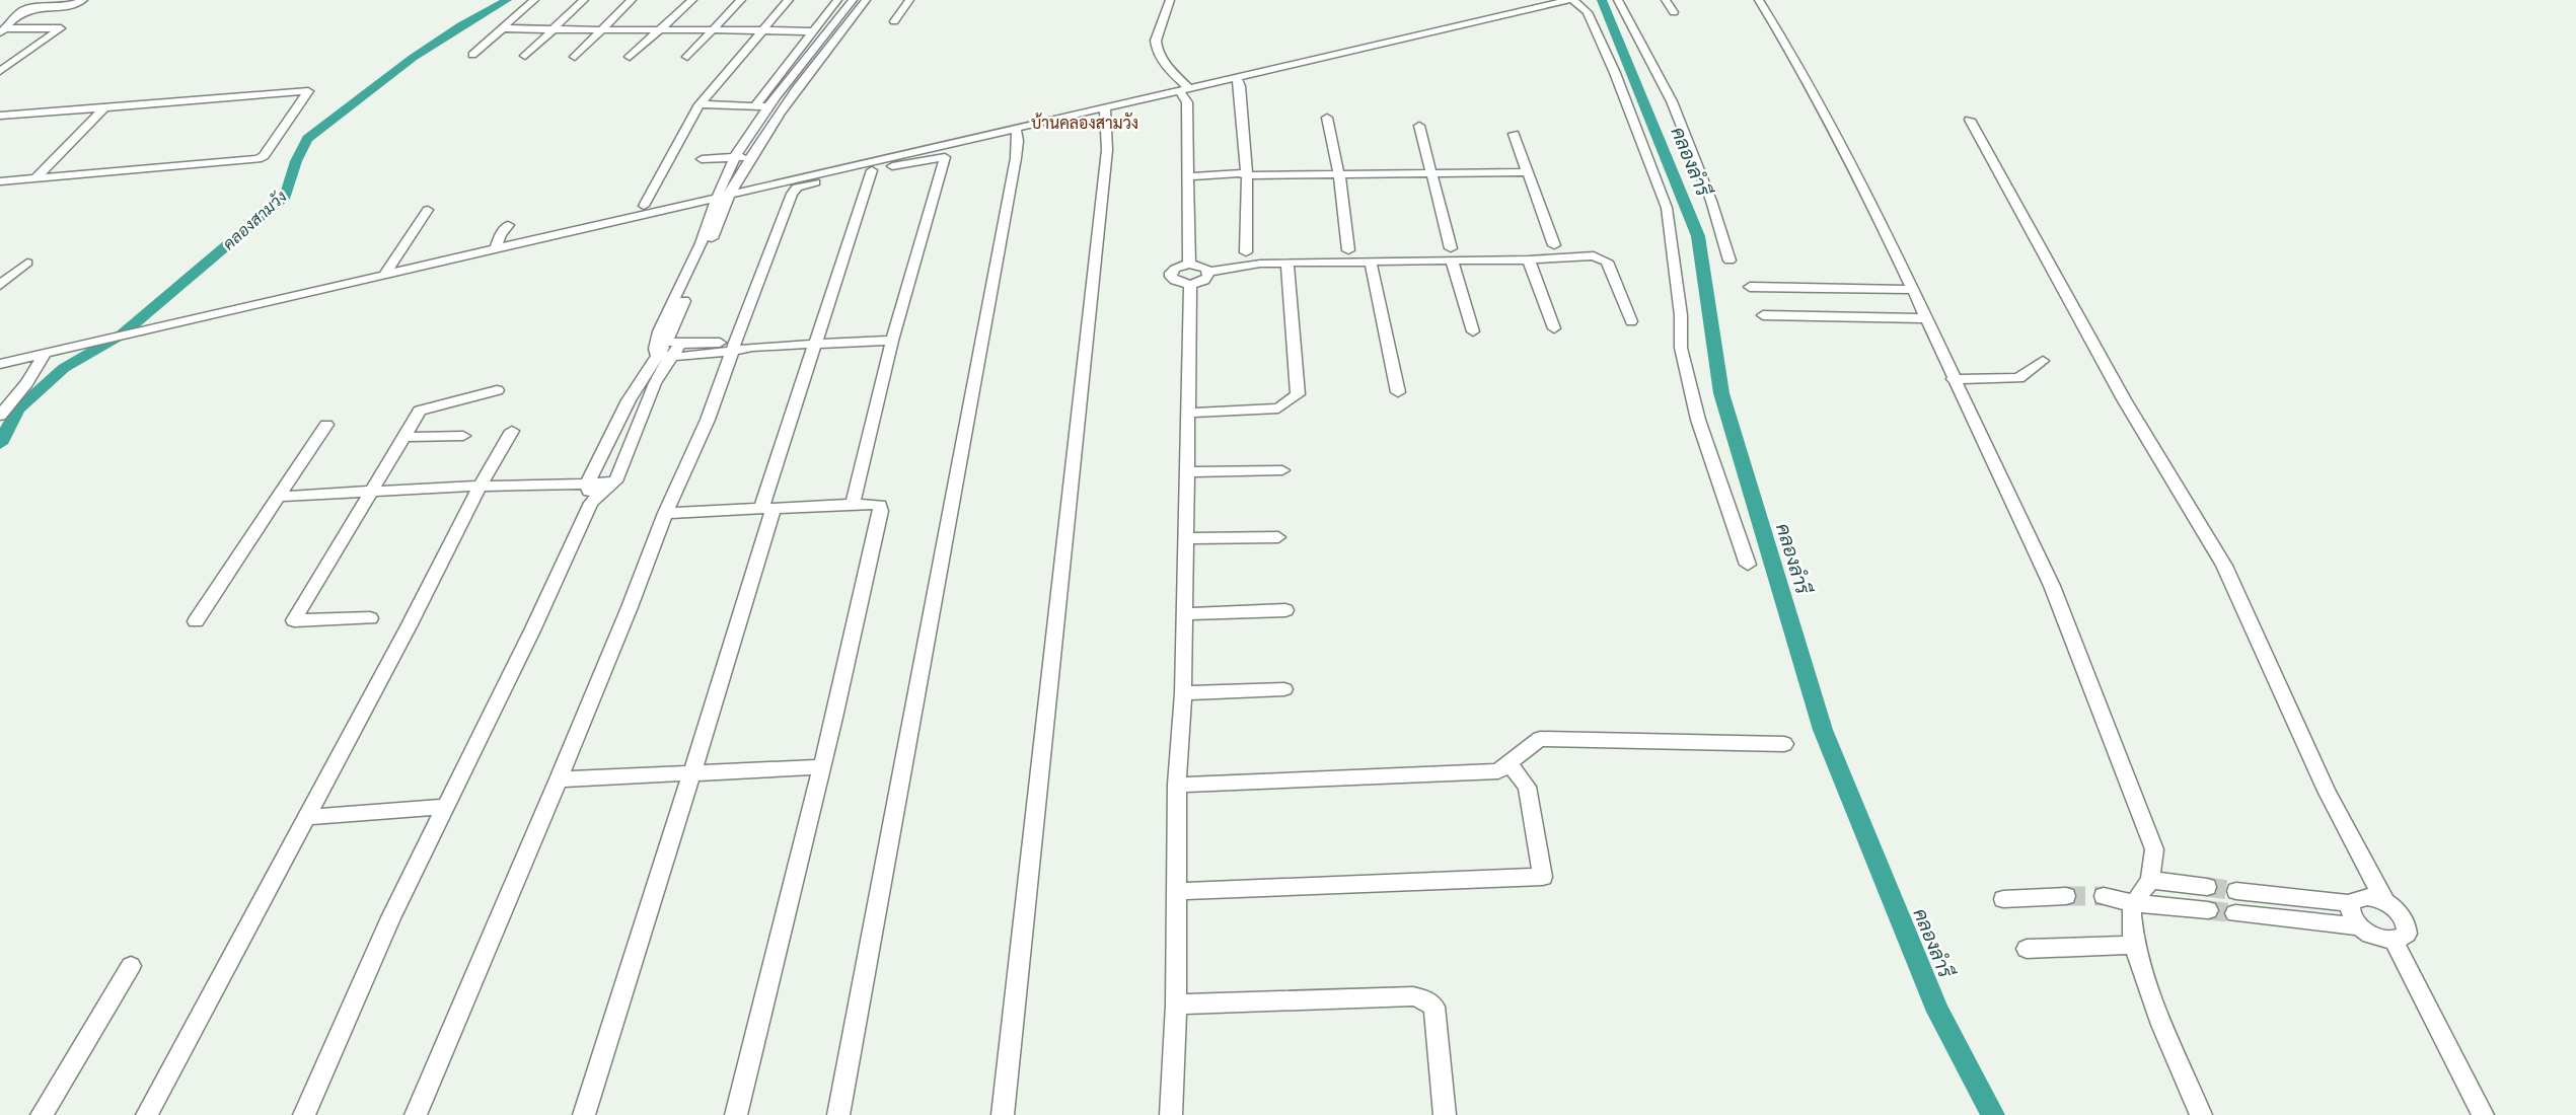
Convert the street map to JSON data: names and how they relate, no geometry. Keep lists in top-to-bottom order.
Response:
{
  "districts": ["บ้านคลองสามวัง"],
  "water": ["คลองลำรี", "คลองสามวัง"]
}
